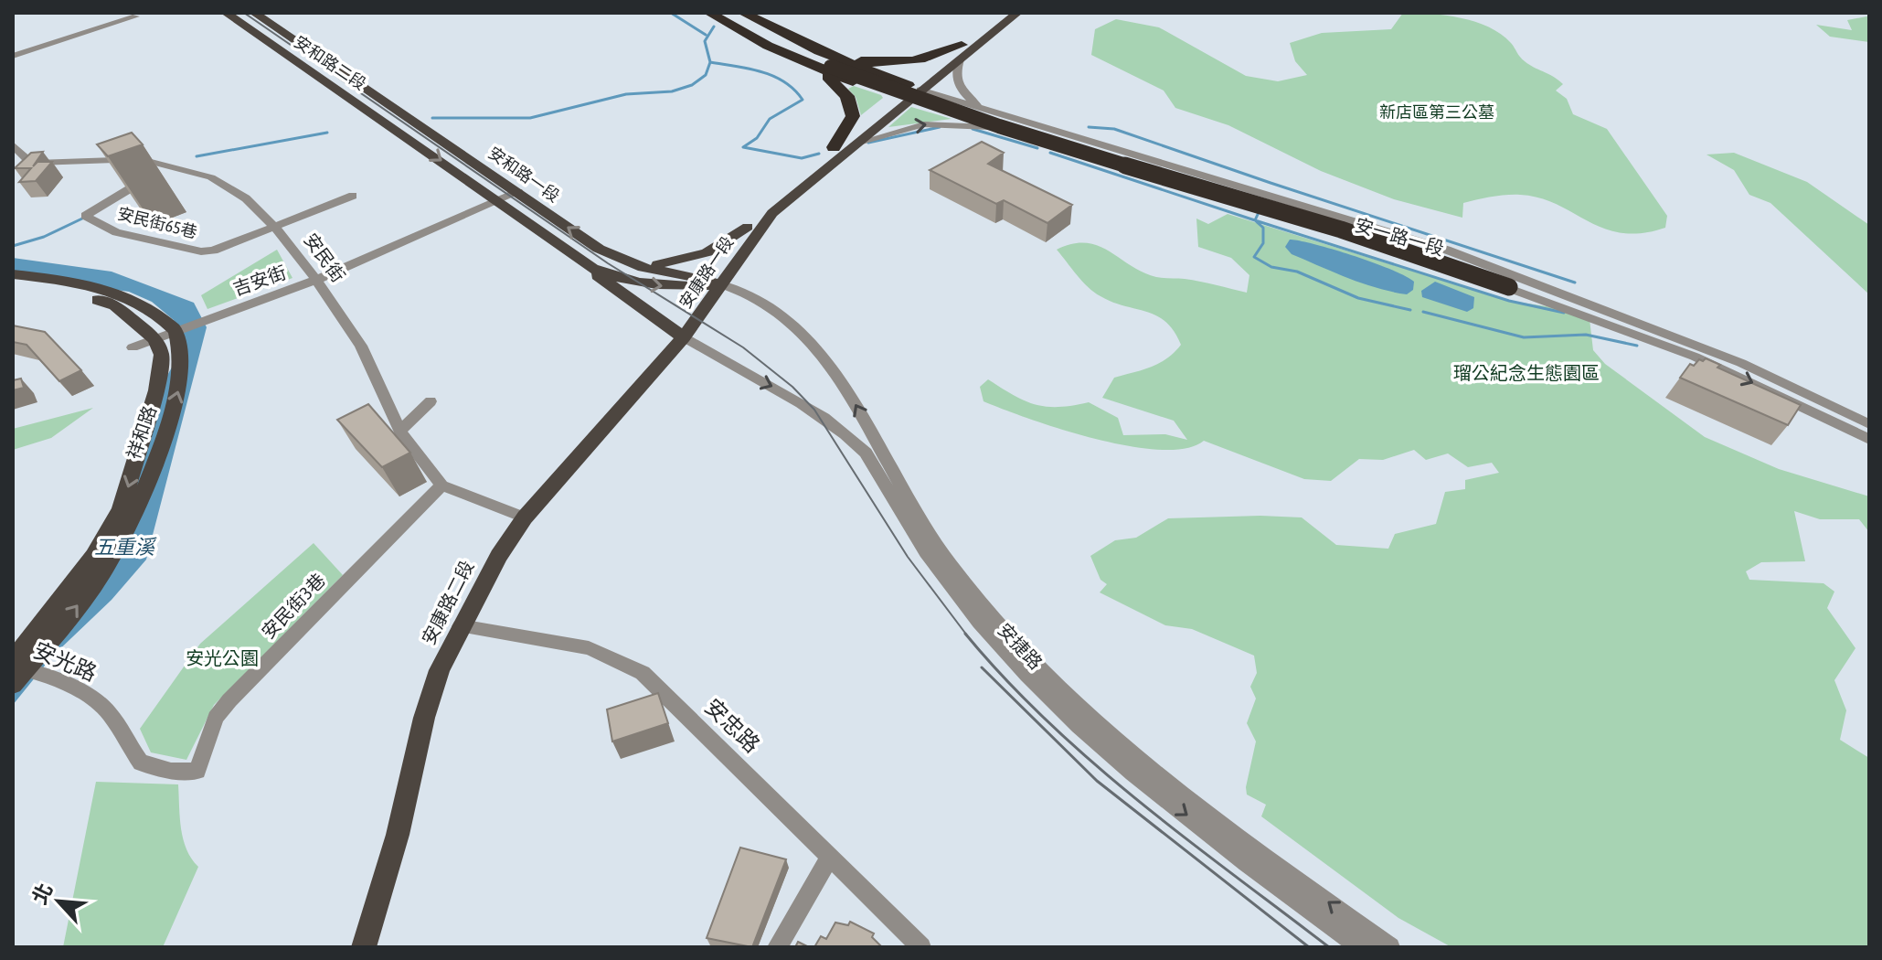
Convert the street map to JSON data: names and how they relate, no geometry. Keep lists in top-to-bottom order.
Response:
{
  "streets": {
    "main road": [
      "安和路二段",
      "安和路一段",
      "安康路一段",
      "祥和路",
      "安康路二段"
    ],
    "street": [
      "安民街65巷",
      "安一路一段",
      "安民街",
      "吉安街",
      "安民街3巷",
      "安捷路",
      "安光路",
      "安忠路"
    ]
  },
  "crossings": [
    ["安和路二段", "安和路一段"],
    ["安和路一段", "安康路一段"],
    ["安和路一段", "吉安街"],
    ["安和路一段", "安康路二段"],
    ["安和路一段", "安捷路"],
    ["安民街65巷", "安民街"],
    ["安一路一段", "安康路一段"],
    ["安民街", "吉安街"],
    ["安民街", "安民街3巷"],
    ["安康路一段", "安康路二段"],
    ["安康路一段", "安捷路"],
    ["吉安街", "祥和路"],
    ["祥和路", "安光路"],
    ["安康路二段", "安捷路"],
    ["安康路二段", "安忠路"],
    ["安民街3巷", "安光路"]
  ],
  "water": ["五重溪"],
  "parks": ["新店區第三公墓", "瑠公紀念生態園區", "安光公園"],
  "north": "top left"
}
